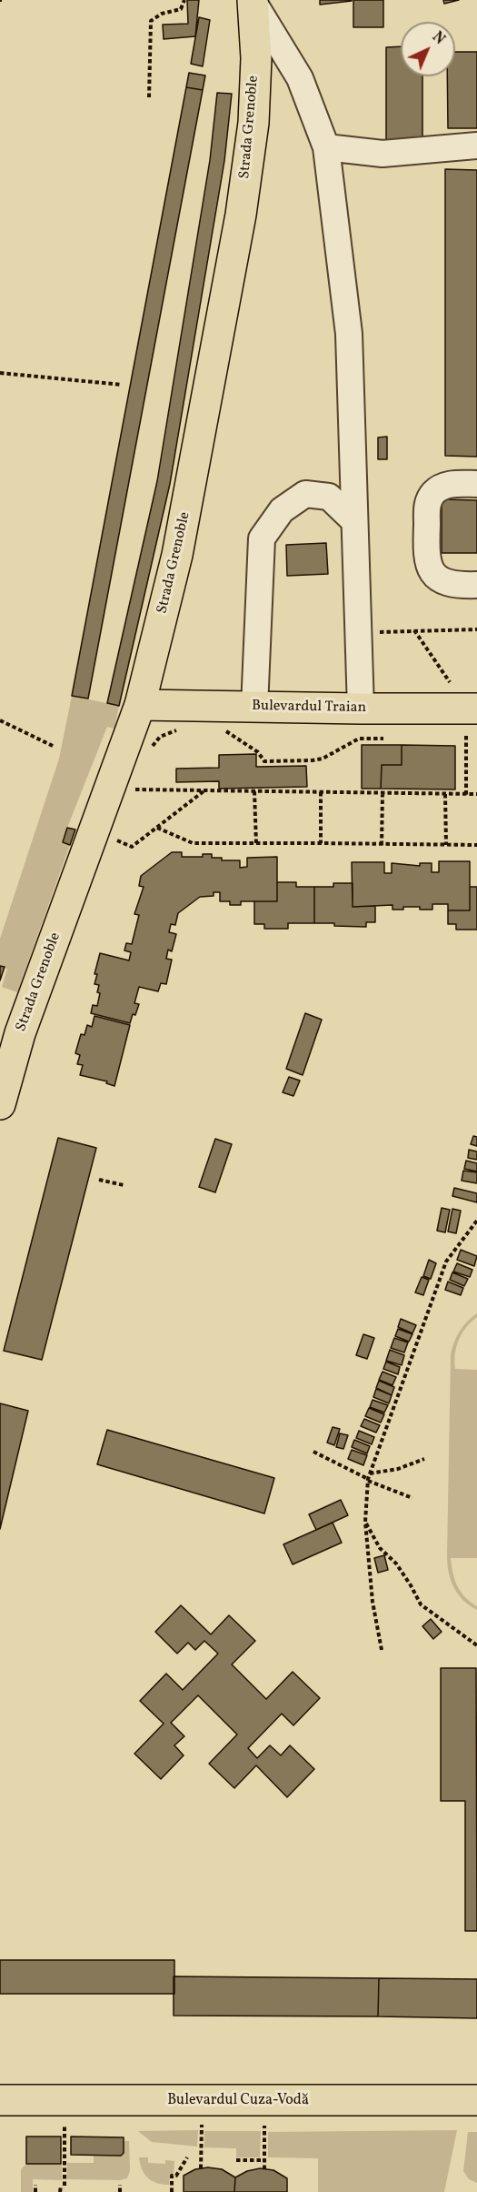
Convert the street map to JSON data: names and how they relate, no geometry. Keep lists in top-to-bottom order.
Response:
{
  "streets": {
    "main road": ["Strada Grenoble", "Bulevardul Traian", "Bulevardul Cuza-Vodă"]
  },
  "crossings": [
    ["Strada Grenoble", "Bulevardul Traian"]
  ],
  "north": "top right"
}
